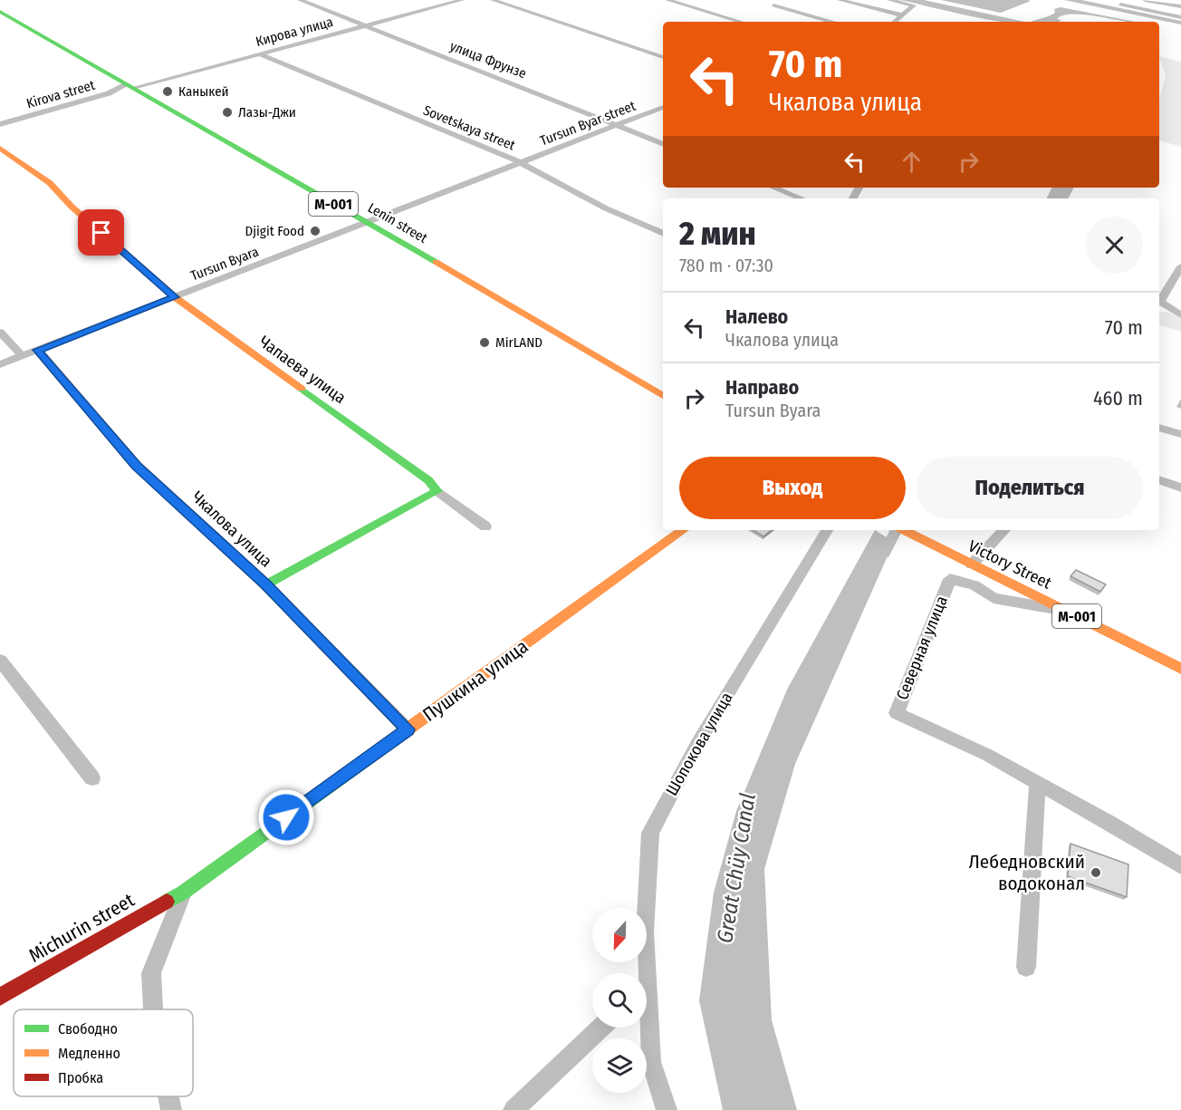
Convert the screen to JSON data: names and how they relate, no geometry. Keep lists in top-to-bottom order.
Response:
{
  "streets": {
    "main road": [
      "М-001",
      "Lenin street",
      "Чапаева улица",
      "Victory Street",
      "Пушкина улица",
      "Michurin street"
    ],
    "street": [
      "Кирова улица",
      "улица Фрунзе",
      "Kirova street",
      "Tursun Byar street",
      "Sovetskaya street",
      "Tursun Byara",
      "Чкалова улица",
      "Северная улица",
      "Шопокова улица"
    ]
  },
  "crossings": [
    ["Кирова улица", "улица Фрунзе"],
    ["Кирова улица", "Kirova street"],
    ["Кирова улица", "Sovetskaya street"],
    ["Кирова улица", "Lenin street"],
    ["улица Фрунзе", "Tursun Byar street"],
    ["Kirova street", "Lenin street"],
    ["Tursun Byar street", "Sovetskaya street"],
    ["Tursun Byar street", "Lenin street"],
    ["Tursun Byar street", "Tursun Byara"],
    ["Lenin street", "Tursun Byara"],
    ["Tursun Byara", "Чапаева улица"],
    ["Tursun Byara", "Чкалова улица"],
    ["Чкалова улица", "Пушкина улица"],
    ["Victory Street", "Северная улица"],
    ["Пушкина улица", "Michurin street"]
  ],
  "water": ["Great Chüy Canal"],
  "places": [
    "Каныкей",
    "Лазы-Джи",
    "Djigit Food",
    "MirLAND",
    "Лебедновский водоконал"
  ],
  "legend": ["Свободно", "Медленно", "Пробка"],
  "north": "bottom",
  "page": {
    "turn": ["70 m", "Чкалова улица"],
    "heading": ["2 мин", "780 m · 07:30"],
    "list": [
      {
        "name": "Налево",
        "note": "Чкалова улица",
        "value": "70 m"
      },
      {
        "name": "Направо",
        "note": "Tursun Byara",
        "value": "460 m"
      }
    ],
    "buttons": ["Выход", "Поделиться"]
  }
}
